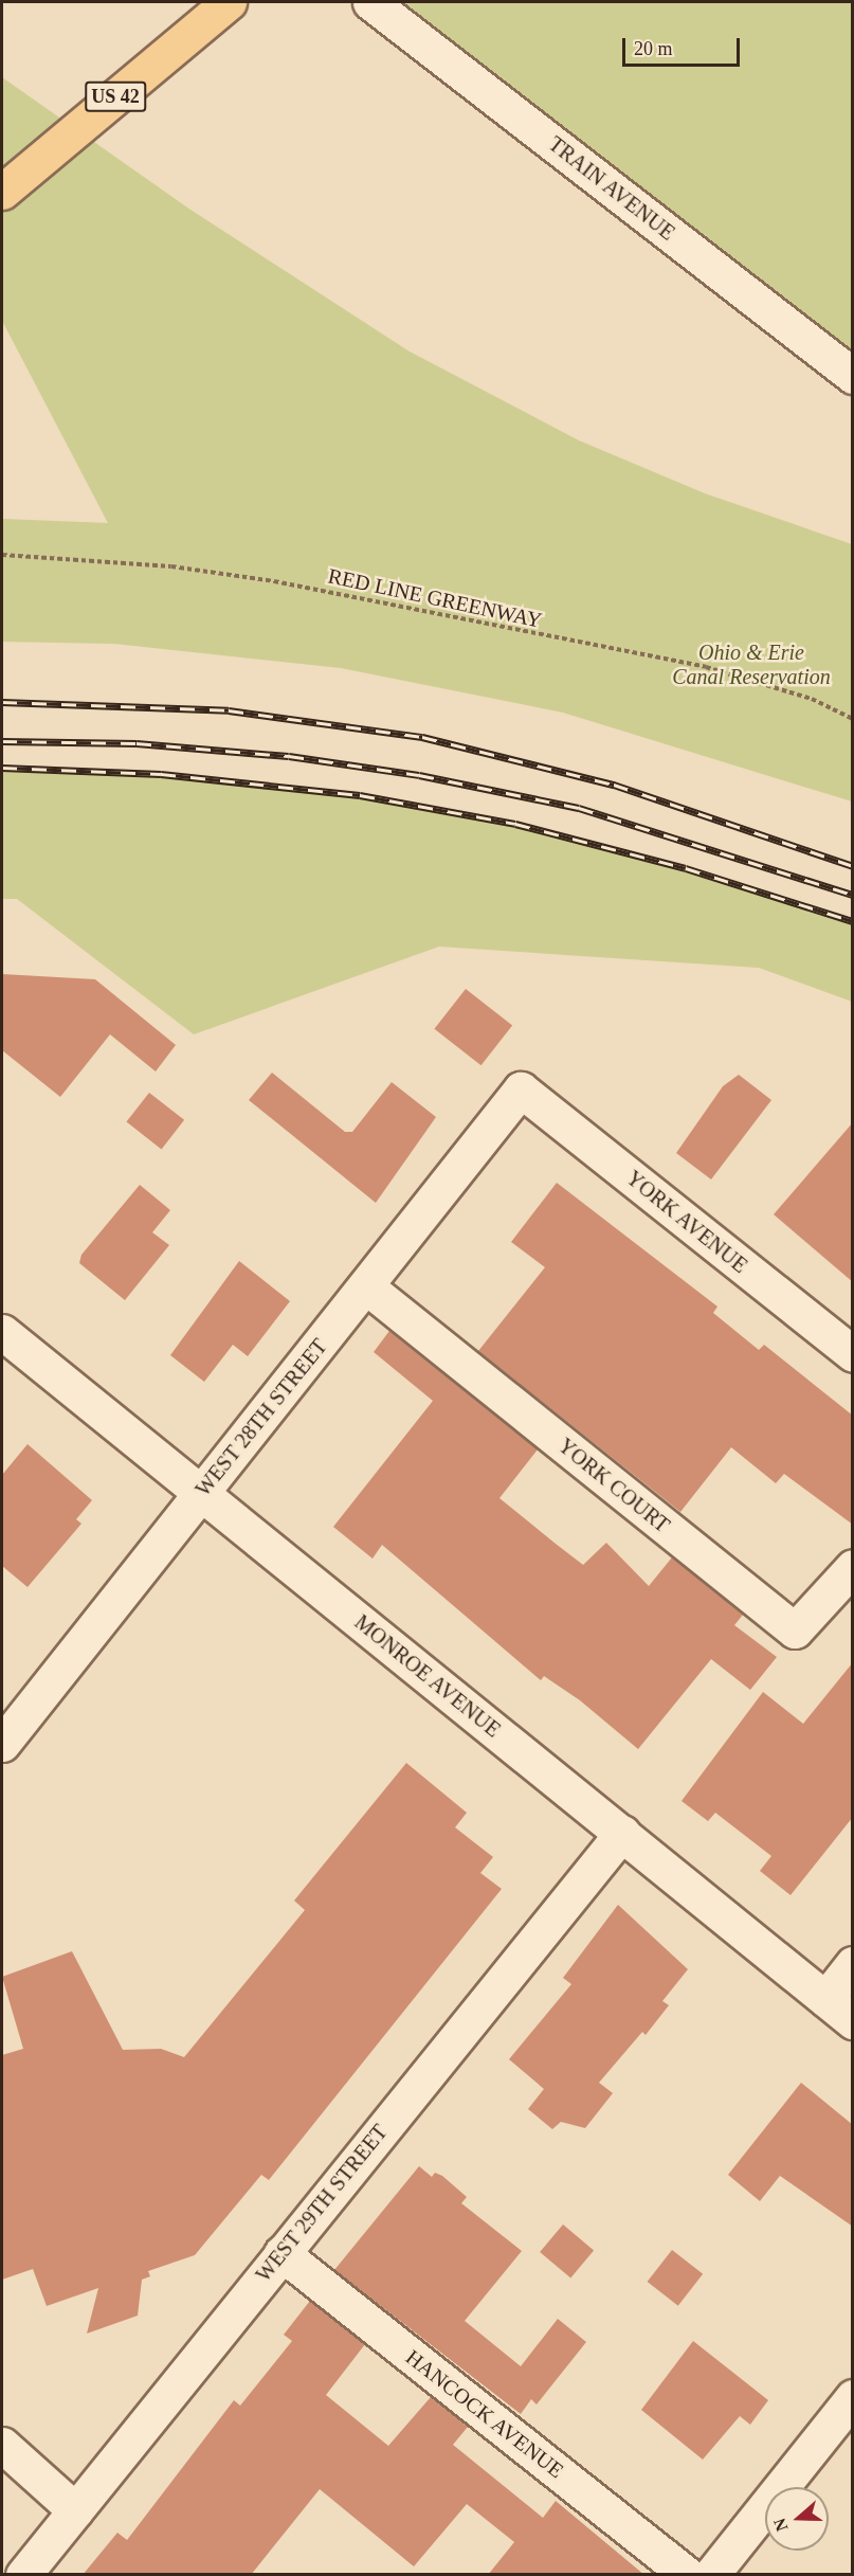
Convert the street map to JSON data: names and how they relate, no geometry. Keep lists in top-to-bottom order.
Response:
{
  "streets": {
    "main road": ["US 42"],
    "street": [
      "TRAIN AVENUE",
      "YORK AVENUE",
      "WEST 28TH STREET",
      "YORK COURT",
      "MONROE AVENUE",
      "WEST 29TH STREET",
      "HANCOCK AVENUE"
    ],
    "path": ["RED LINE GREENWAY"]
  },
  "crossings": [
    ["YORK AVENUE", "WEST 28TH STREET"],
    ["WEST 28TH STREET", "YORK COURT"],
    ["WEST 28TH STREET", "MONROE AVENUE"],
    ["MONROE AVENUE", "WEST 29TH STREET"],
    ["WEST 29TH STREET", "HANCOCK AVENUE"]
  ],
  "parks": ["Ohio & Erie Canal Reservation"],
  "scale_bar": "20 m",
  "north": "left"
}
